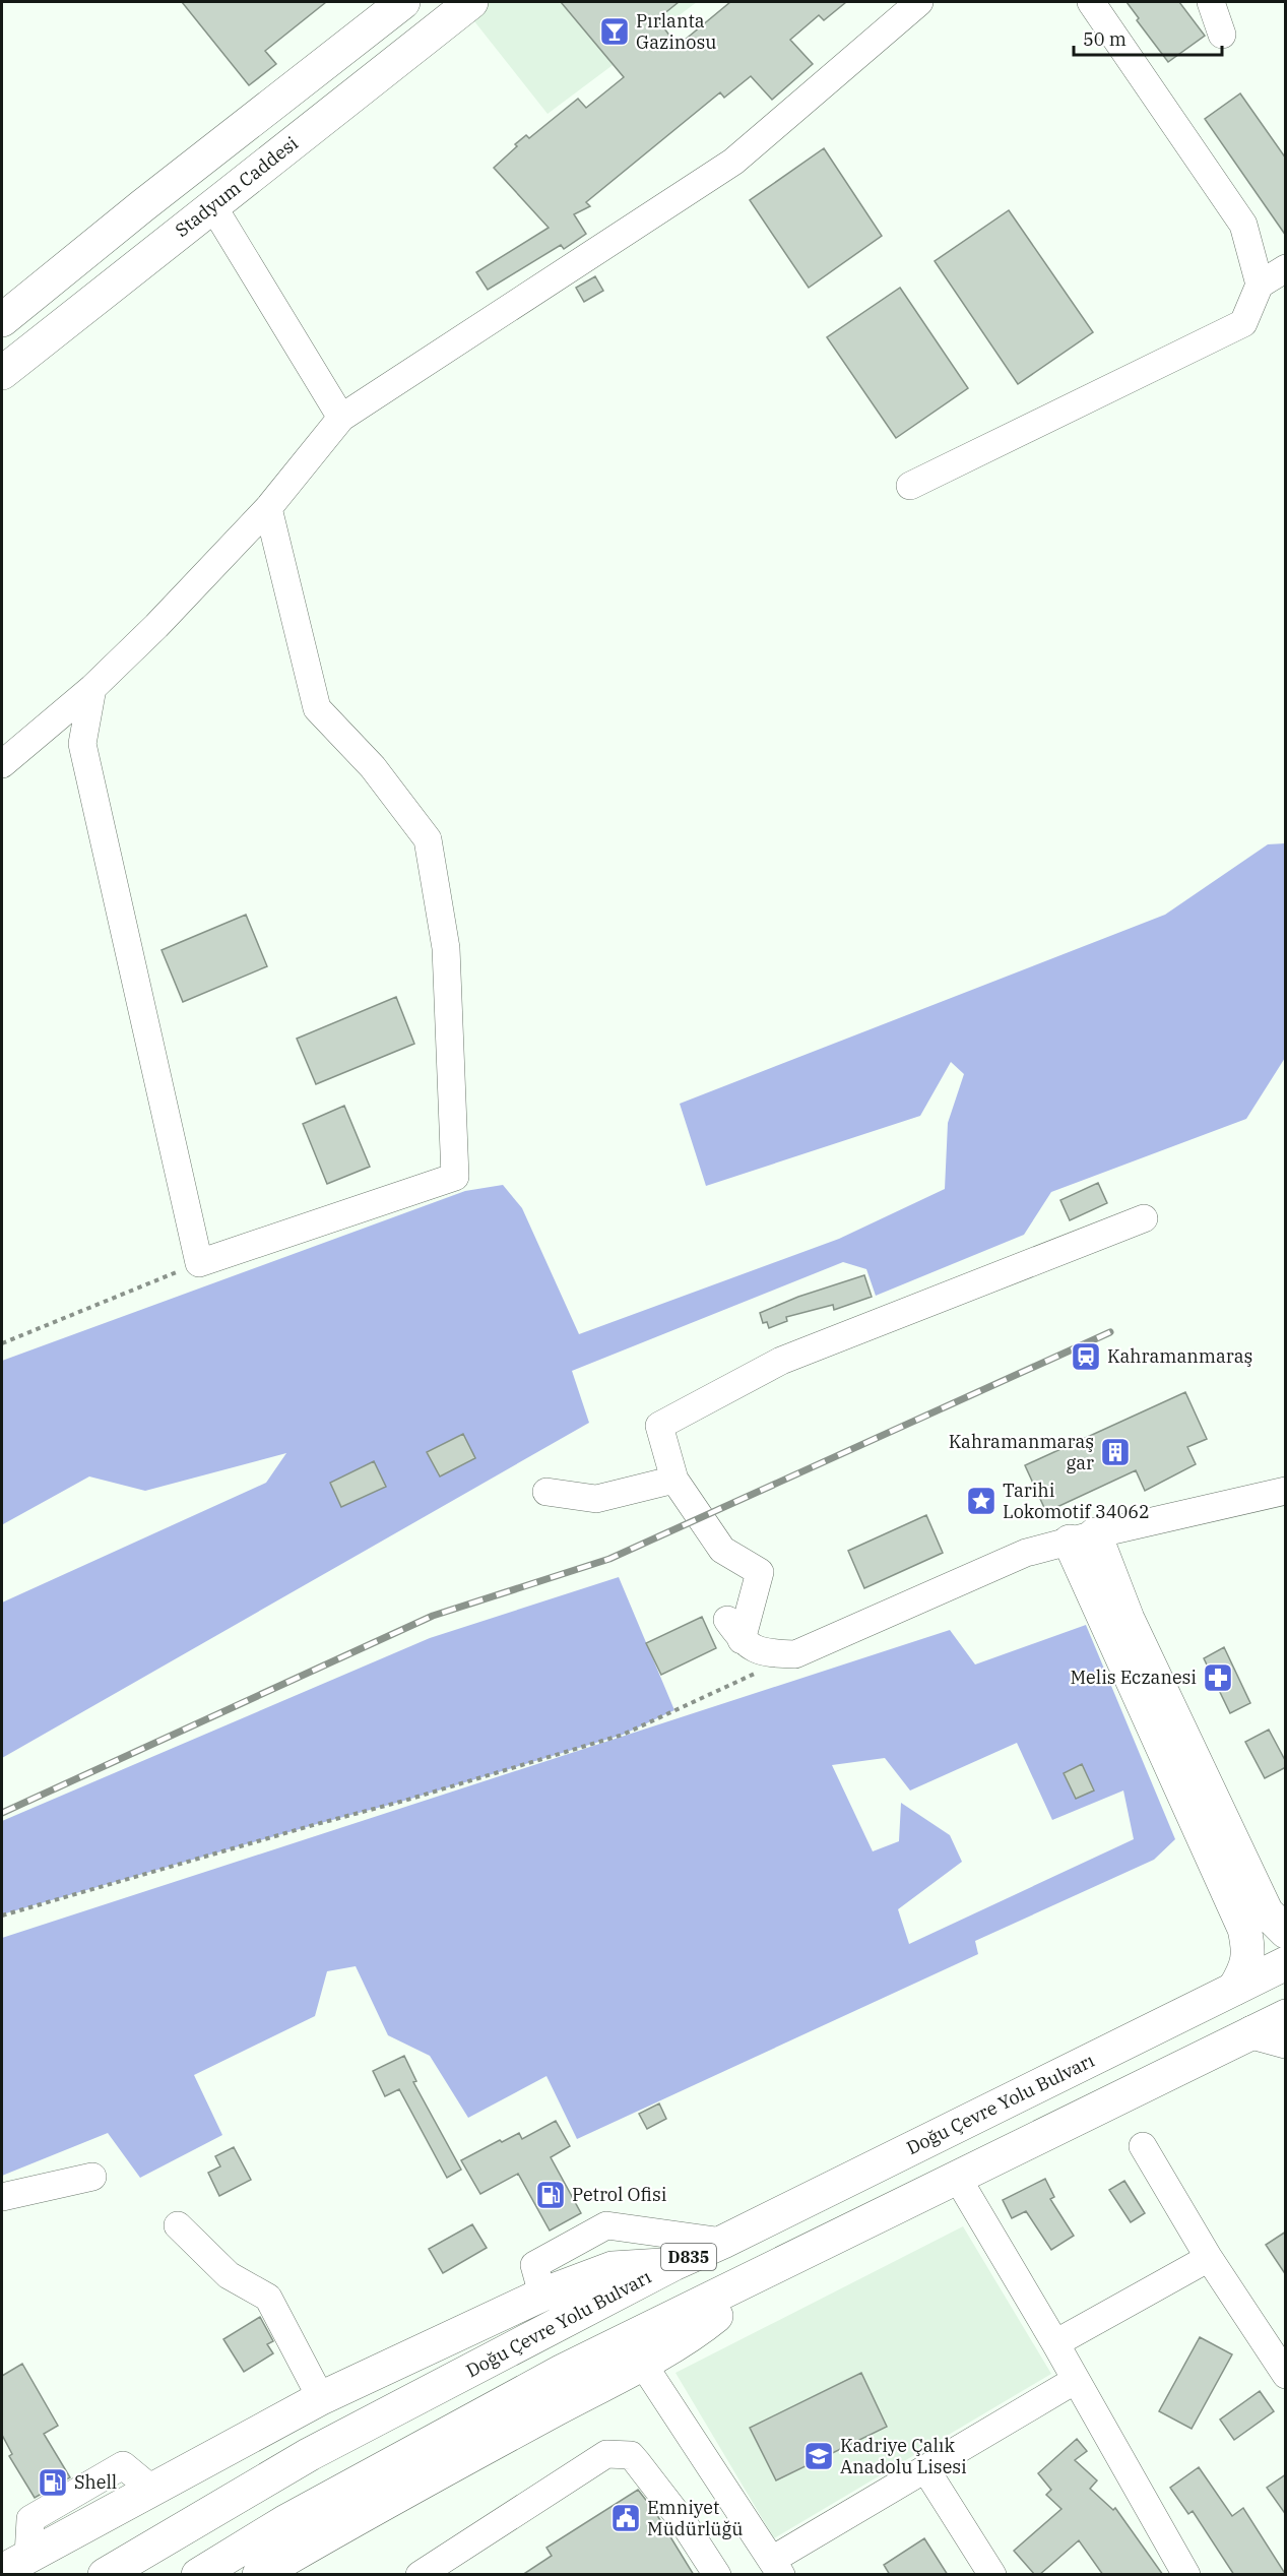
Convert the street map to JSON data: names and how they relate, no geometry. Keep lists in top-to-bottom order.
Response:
{
  "streets": {
    "main road": ["Stadyum Caddesi", "Doğu Çevre Yolu Bulvarı", "D835"]
  },
  "places": {
    "bar": ["Pırlanta Gazinosu"],
    "station": ["Kahramanmaraş"],
    "building": ["Kahramanmaraş gar"],
    "place": ["Tarihi Lokomotif 34062"],
    "pharmacy": ["Melis Eczanesi"],
    "fuel station": ["Petrol Ofisi", "Shell"],
    "school or university": ["Kadriye Çalık Anadolu Lisesi"],
    "public building": ["Emniyet Müdürlüğü"]
  },
  "scale_bar": "50 m"
}
